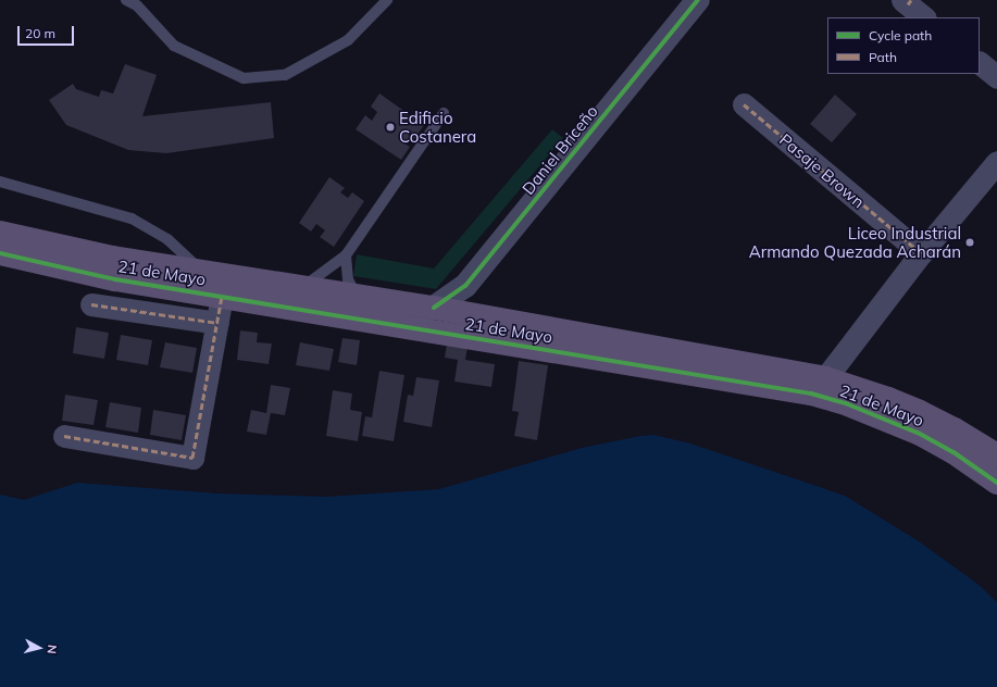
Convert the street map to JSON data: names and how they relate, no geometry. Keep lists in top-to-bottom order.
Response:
{
  "streets": {
    "main road": ["21 de Mayo"],
    "street": ["Daniel Briceño", "Pasaje Brown"]
  },
  "crossings": [
    ["Daniel Briceño", "21 de Mayo"]
  ],
  "places": ["Edificio Costanera", "Liceo Industrial Armando Quezada Acharán"],
  "legend": ["Cycle path", "Path"],
  "scale_bar": "20 m",
  "north": "right"
}
